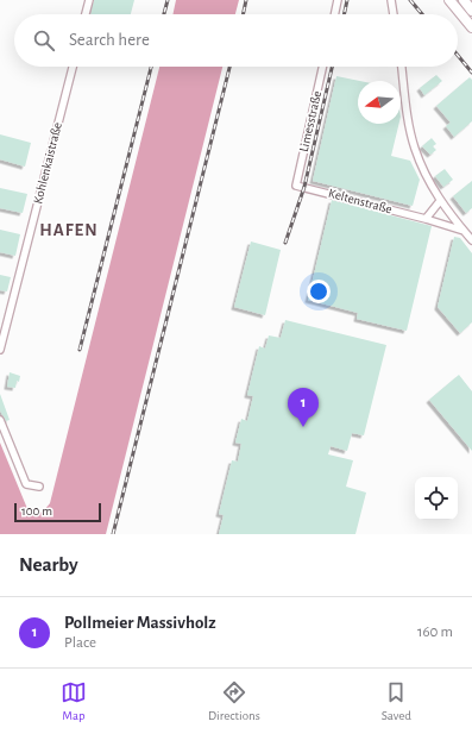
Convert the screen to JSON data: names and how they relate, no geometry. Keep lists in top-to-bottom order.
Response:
{
  "streets": {
    "street": ["Limesstraße", "Kohlenkaistraße", "Keltenstraße"]
  },
  "crossings": [
    ["Limesstraße", "Keltenstraße"]
  ],
  "districts": ["HAFEN"],
  "scale_bar": "100 m",
  "north": "left",
  "page": {
    "search": "Search here",
    "pins": "1",
    "scale": "100 m",
    "heading": "Nearby",
    "list": [
      {
        "mark": "1",
        "name": "Pollmeier Massivholz",
        "note": "Place",
        "value": "160 m"
      }
    ],
    "nav": ["Map", "Directions", "Saved"]
  }
}
